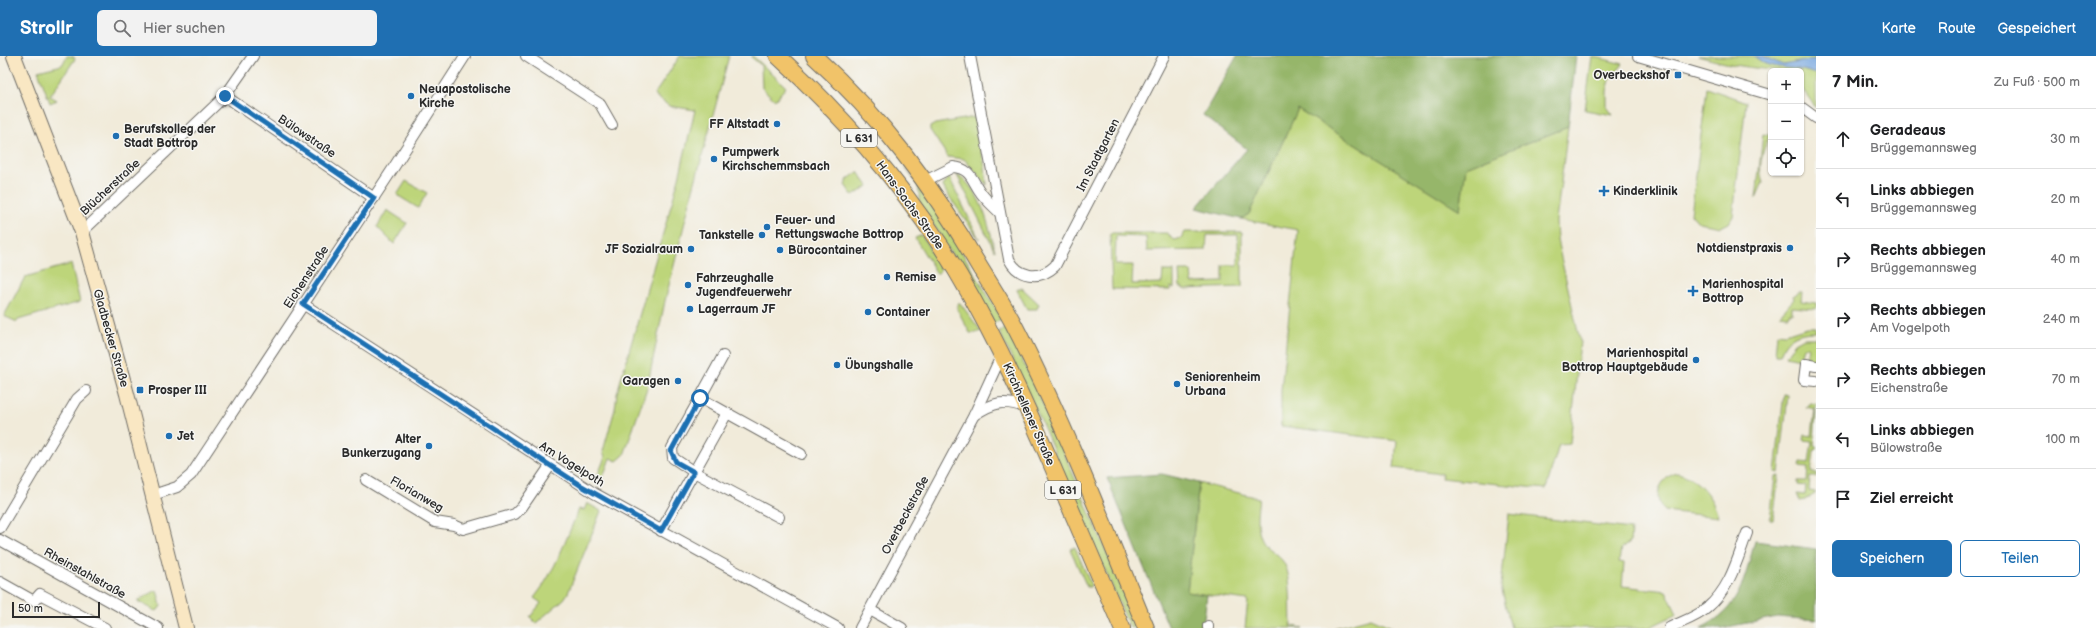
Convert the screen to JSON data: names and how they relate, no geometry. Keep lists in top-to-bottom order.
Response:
{
  "streets": {
    "main road": [
      "L 631",
      "Hans-Sachs-Straße",
      "Gladbecker Straße",
      "Kirchhellener Straße"
    ],
    "street": [
      "Bülowstraße",
      "Im Stadtgarten",
      "Blücherstraße",
      "Eichenstraße",
      "Am Vogelpoth",
      "Florianweg",
      "Overbeckstraße",
      "Rheinstahlstraße"
    ]
  },
  "crossings": [
    ["Bülowstraße", "Blücherstraße"],
    ["Bülowstraße", "Eichenstraße"],
    ["Blücherstraße", "Gladbecker Straße"],
    ["Hans-Sachs-Straße", "Kirchhellener Straße"],
    ["Hans-Sachs-Straße", "Overbeckstraße"],
    ["Eichenstraße", "Gladbecker Straße"],
    ["Eichenstraße", "Am Vogelpoth"],
    ["Kirchhellener Straße", "Overbeckstraße"],
    ["Am Vogelpoth", "Florianweg"]
  ],
  "places": {
    "transit": ["Overbeckshof", "Prosper III"],
    "other": [
      "Neuapostolische Kirche",
      "FF Altstadt",
      "Berufskolleg der Stadt Bottrop",
      "Pumpwerk Kirchschemmsbach",
      "Feuer- und Rettungswache Bottrop",
      "Tankstelle",
      "Notdienstpraxis",
      "JF Sozialraum",
      "Bürocontainer",
      "Remise",
      "Fahrzeughalle Jugendfeuerwehr",
      "Lagerraum JF",
      "Container",
      "Marienhospital Bottrop Hauptgebäude",
      "Übungshalle",
      "Garagen",
      "Seniorenheim Urbana",
      "Jet",
      "Alter Bunkerzugang"
    ],
    "health": ["Kinderklinik", "Marienhospital Bottrop"]
  },
  "scale_bar": "50 m",
  "page": {
    "header": "Strollr",
    "search": "Hier suchen",
    "nav": ["Karte", "Route", "Gespeichert"],
    "heading": ["7 Min.", "Zu Fuß · 500 m"],
    "map_buttons": ["+", "−"],
    "list": [
      ["Geradeaus", "Brüggemannsweg", "30 m"],
      ["Links abbiegen", "Brüggemannsweg", "20 m"],
      ["Rechts abbiegen", "Brüggemannsweg", "40 m"],
      ["Rechts abbiegen", "Am Vogelpoth", "240 m"],
      ["Rechts abbiegen", "Eichenstraße", "70 m"],
      ["Links abbiegen", "Bülowstraße", "100 m"],
      "Ziel erreicht"
    ],
    "buttons": ["Speichern", "Teilen"],
    "scale": "50 m"
  }
}
